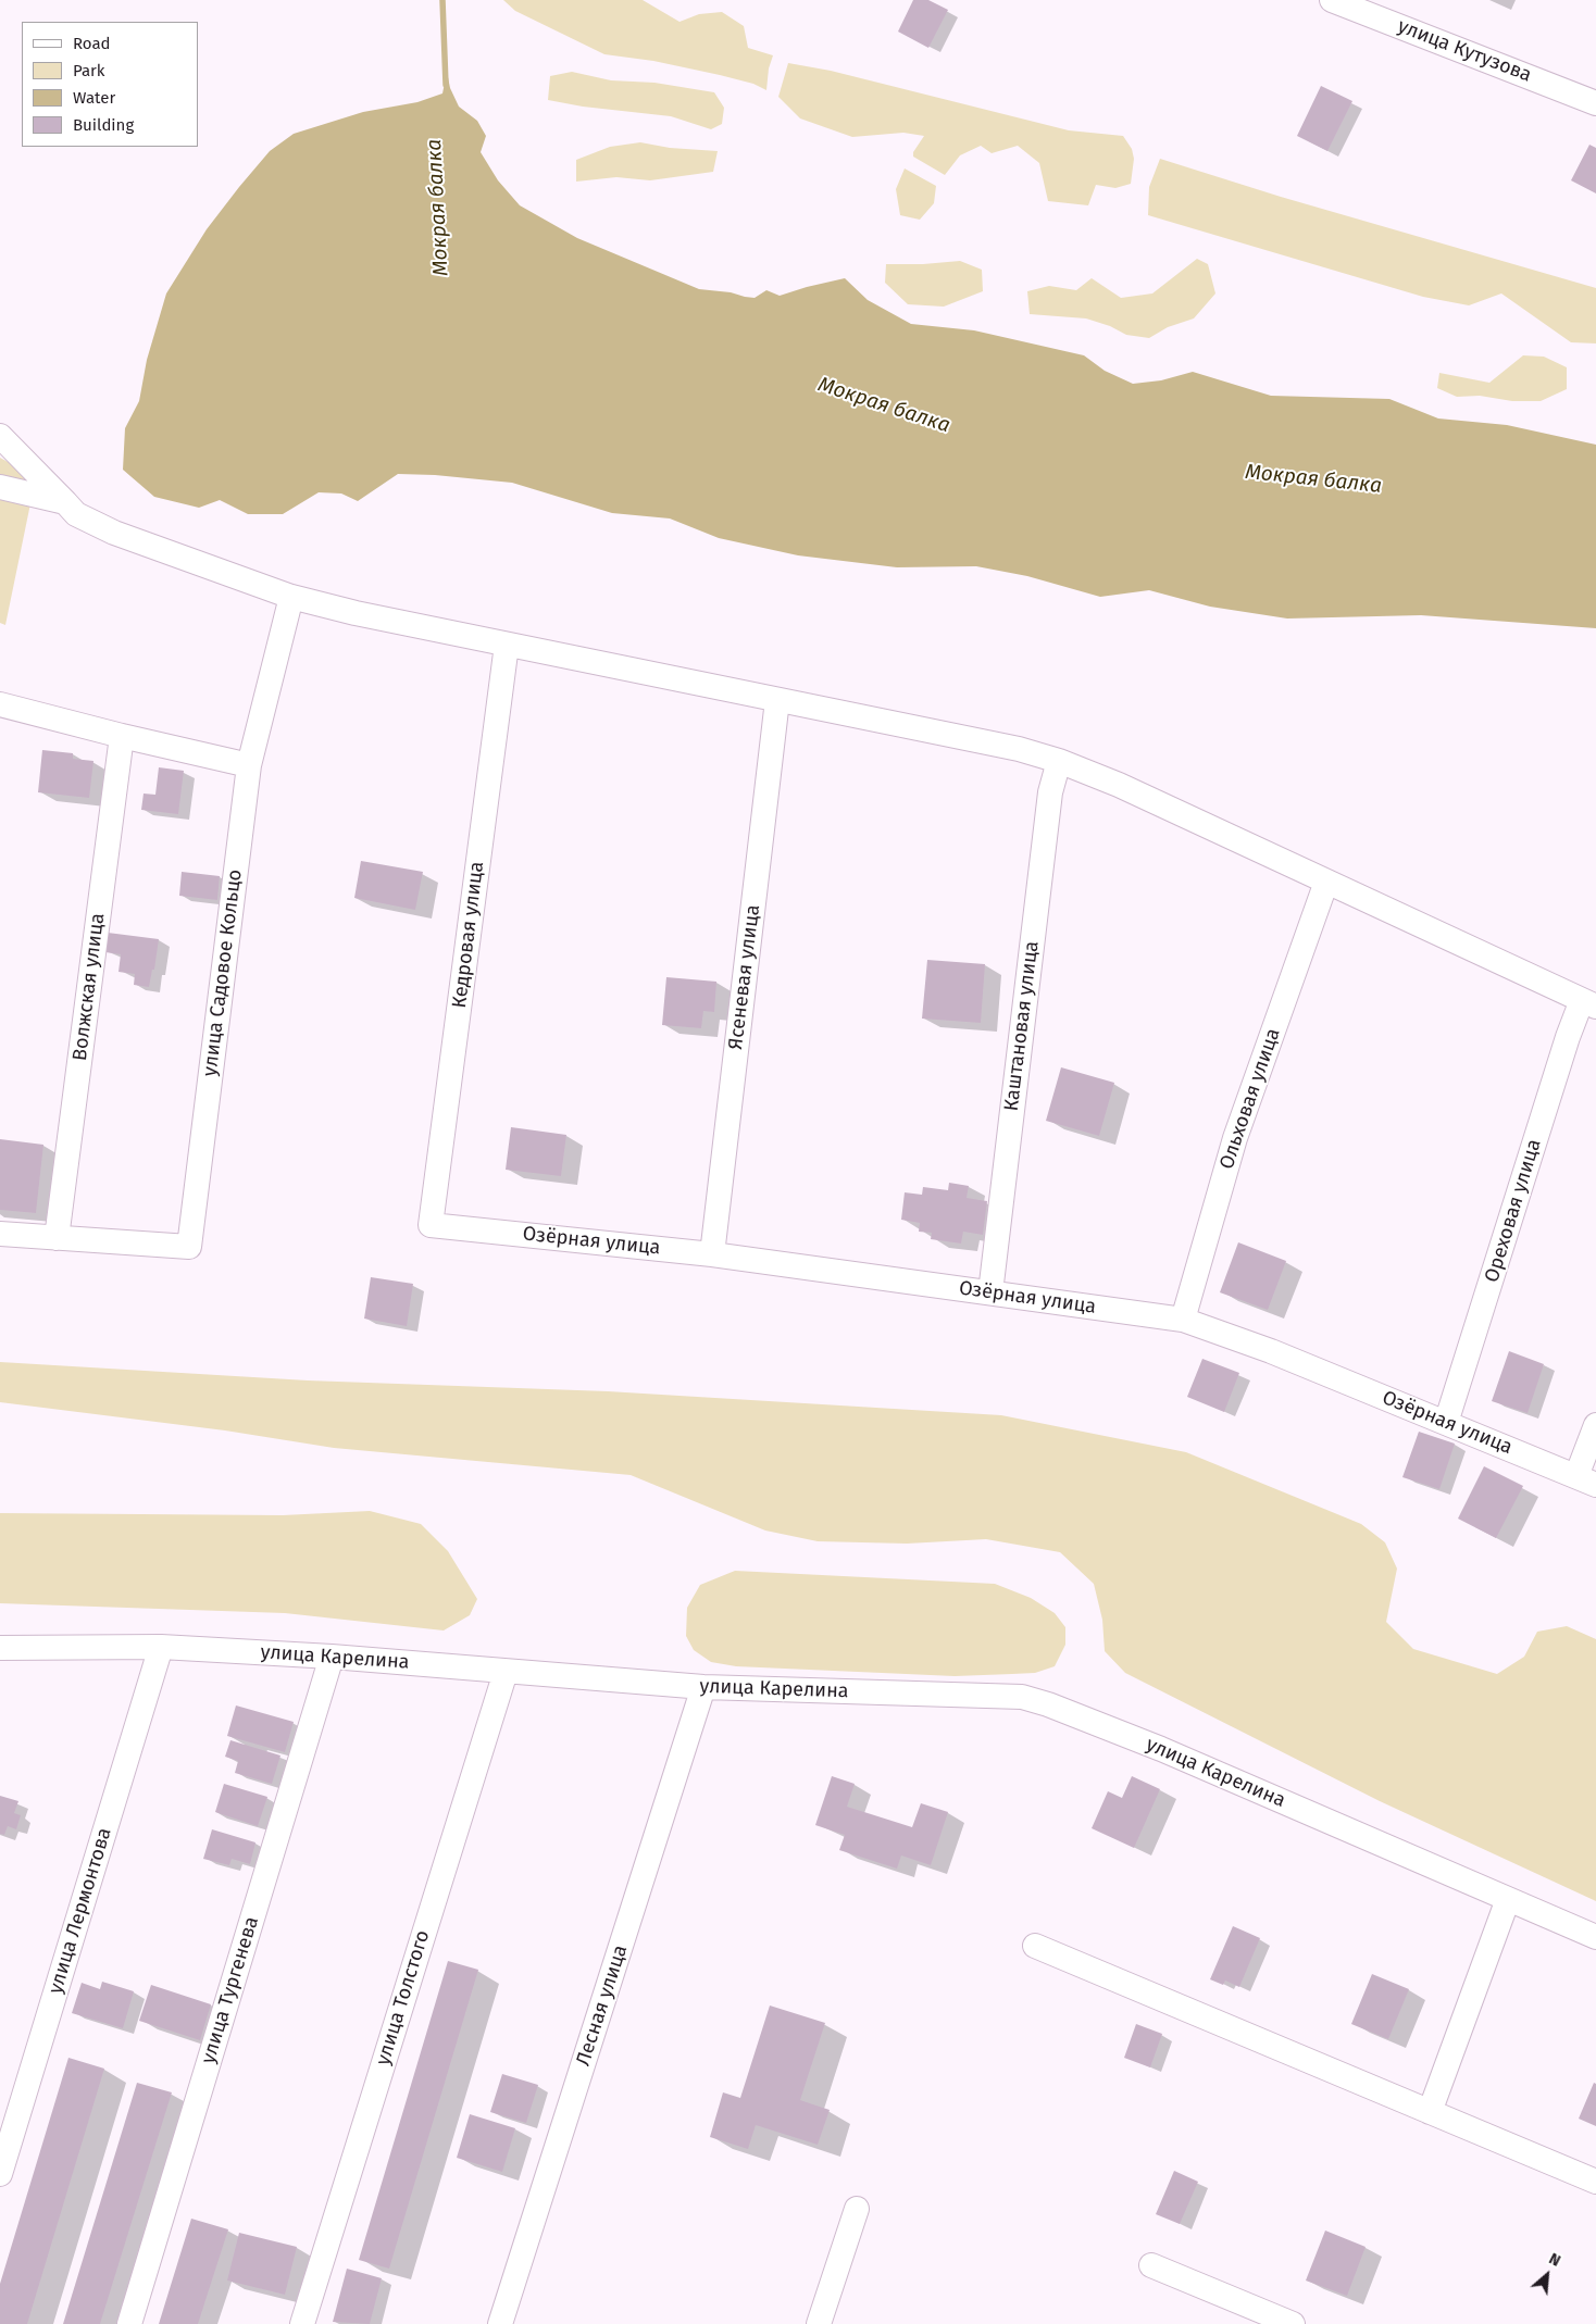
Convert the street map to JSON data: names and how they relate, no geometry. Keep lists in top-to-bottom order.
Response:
{
  "streets": {
    "street": [
      "улица Кутузова",
      "Кедровая улица",
      "улица Садовое Кольцо",
      "Ясеневая улица",
      "Волжская улица",
      "Каштановая улица",
      "Ольховая улица",
      "Ореховая улица",
      "Озёрная улица",
      "улица Карелина",
      "улица Лермонтова",
      "улица Тургенева",
      "улица Толстого",
      "Лесная улица"
    ]
  },
  "crossings": [
    ["Кедровая улица", "Озёрная улица"],
    ["улица Садовое Кольцо", "Волжская улица"],
    ["Ясеневая улица", "Озёрная улица"],
    ["Каштановая улица", "Озёрная улица"],
    ["Ольховая улица", "Озёрная улица"],
    ["Ореховая улица", "Озёрная улица"],
    ["улица Карелина", "улица Лермонтова"],
    ["улица Карелина", "улица Тургенева"],
    ["улица Карелина", "улица Толстого"],
    ["улица Карелина", "Лесная улица"]
  ],
  "water": ["Мокрая балка"],
  "legend": [
    "Road",
    "Park",
    "Water",
    "Building"
  ],
  "north": "top right"
}
